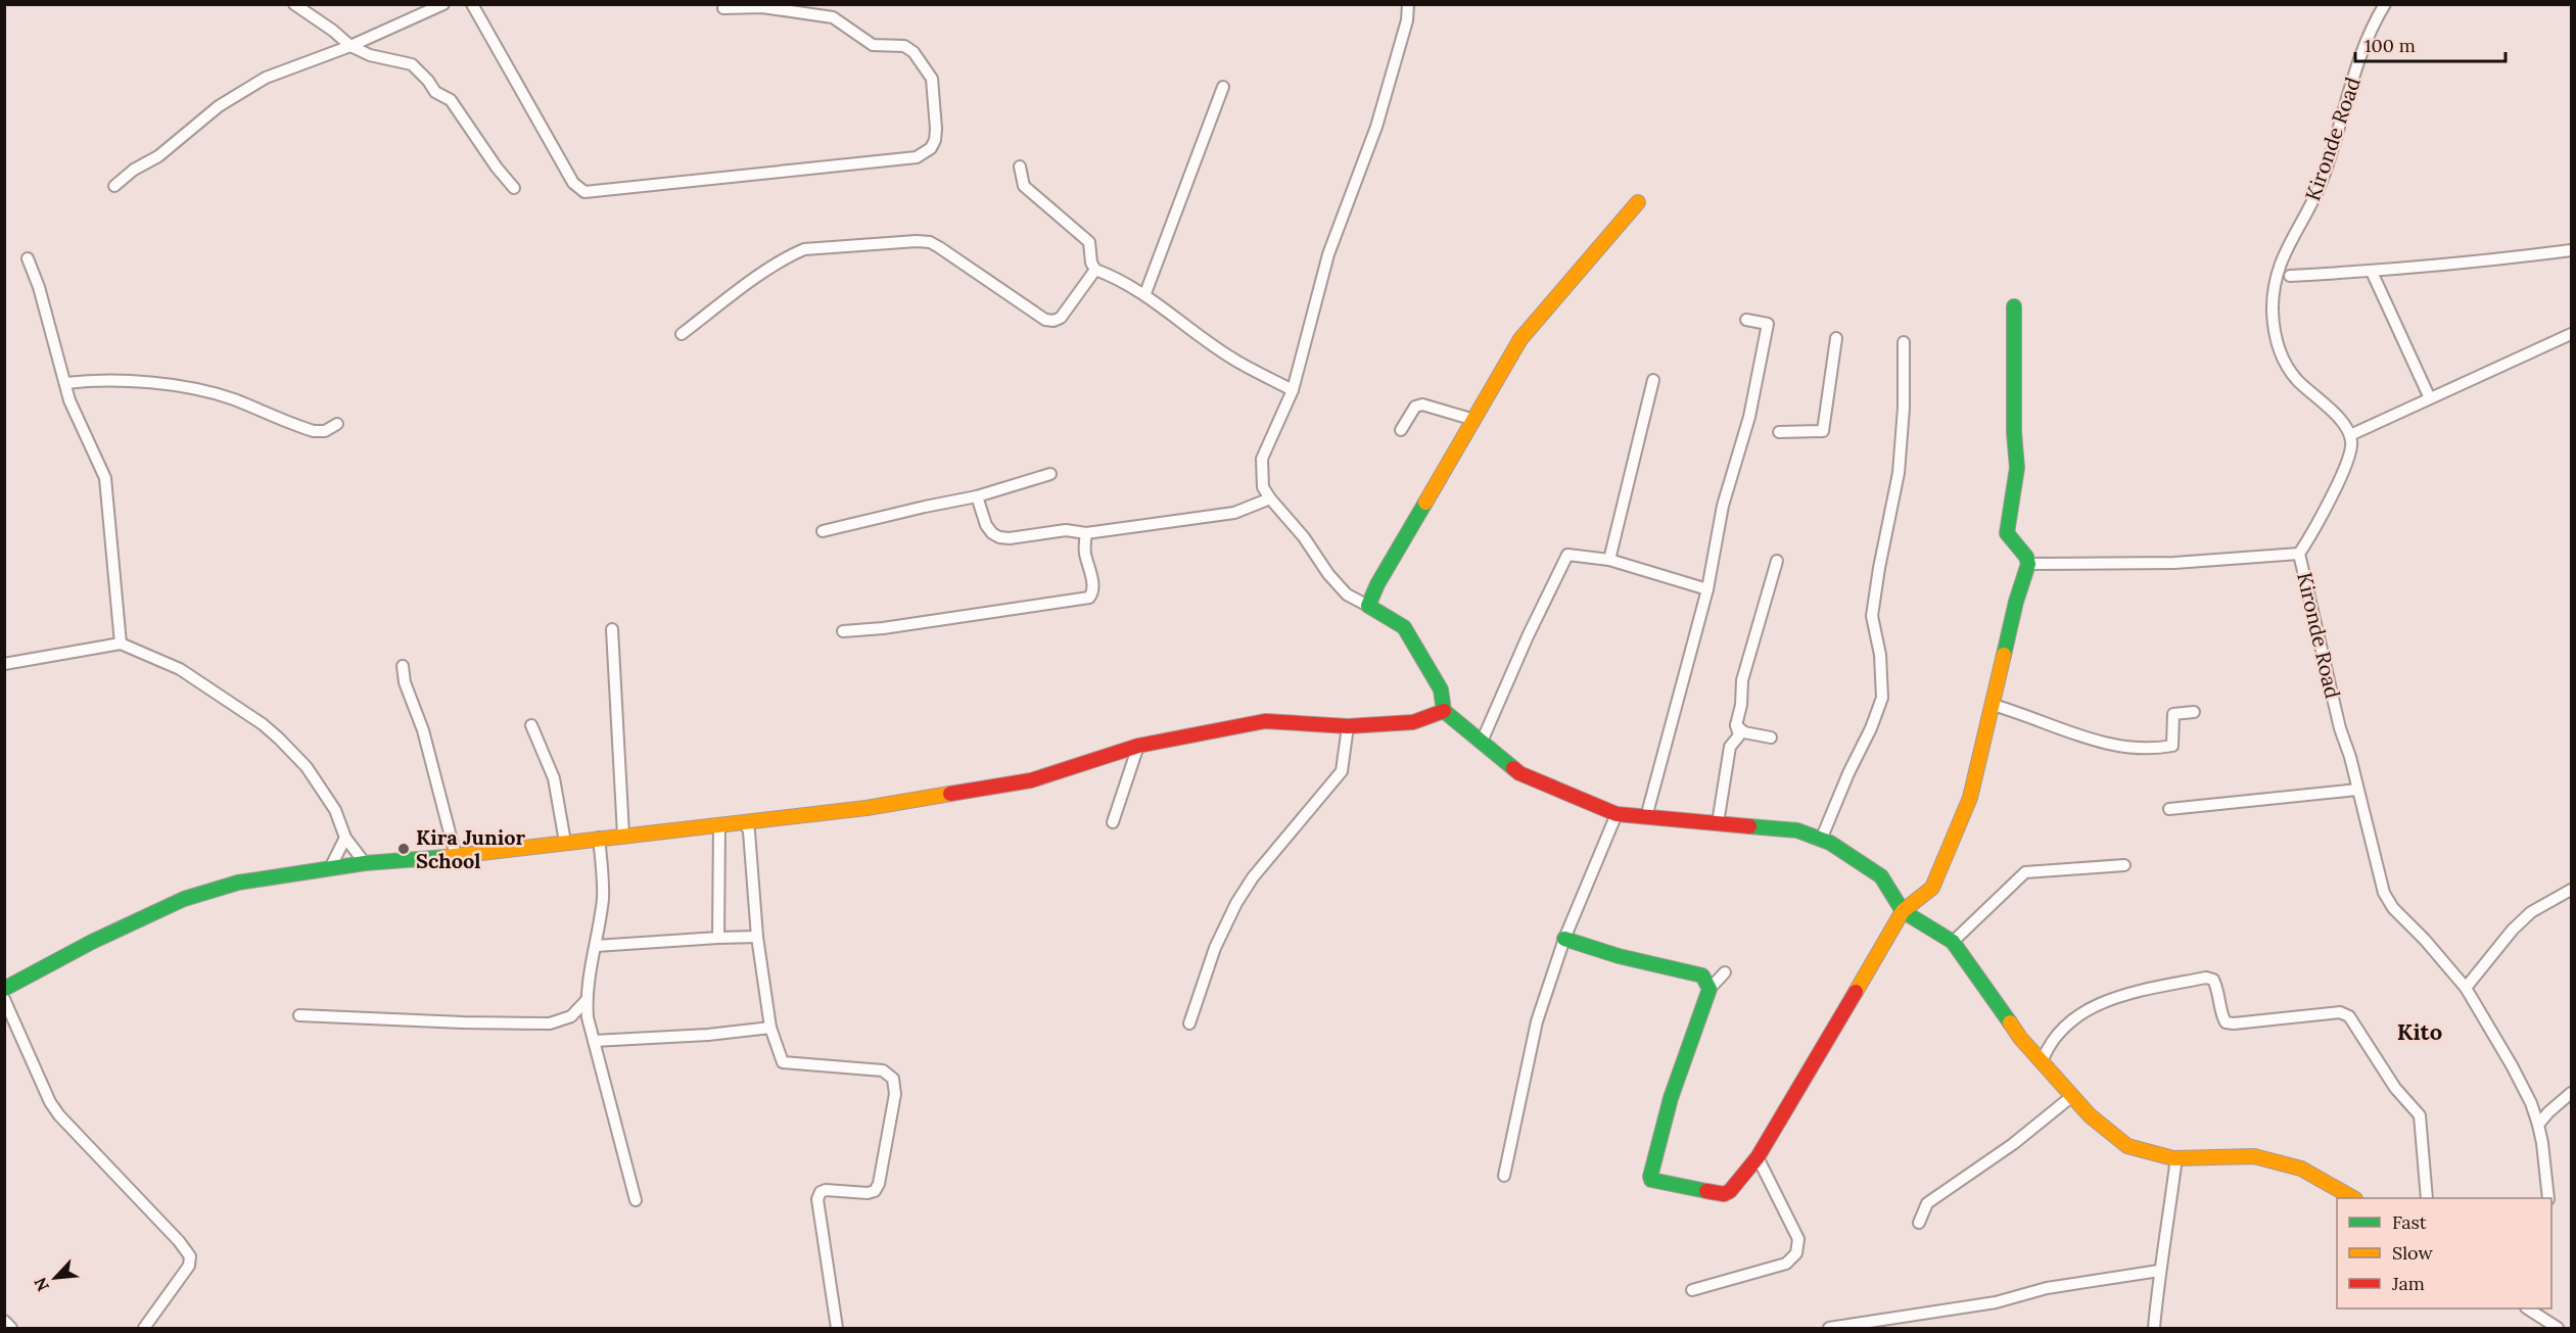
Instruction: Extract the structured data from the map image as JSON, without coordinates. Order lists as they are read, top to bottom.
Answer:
{
  "streets": {
    "street": ["Kironde Road"]
  },
  "districts": ["Kito"],
  "places": ["Kira Junior School"],
  "legend": ["Fast", "Slow", "Jam"],
  "scale_bar": "100 m",
  "north": "bottom left"
}
